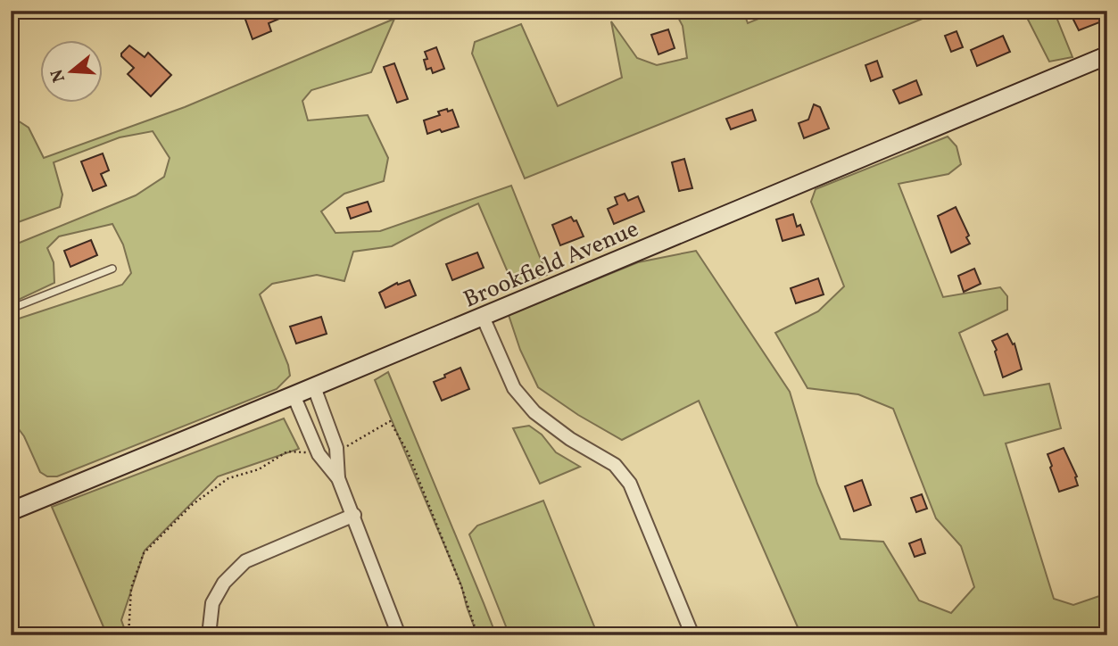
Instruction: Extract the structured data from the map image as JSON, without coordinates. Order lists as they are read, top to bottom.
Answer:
{
  "streets": {
    "main road": ["Brookfield Avenue"]
  },
  "north": "left"
}
